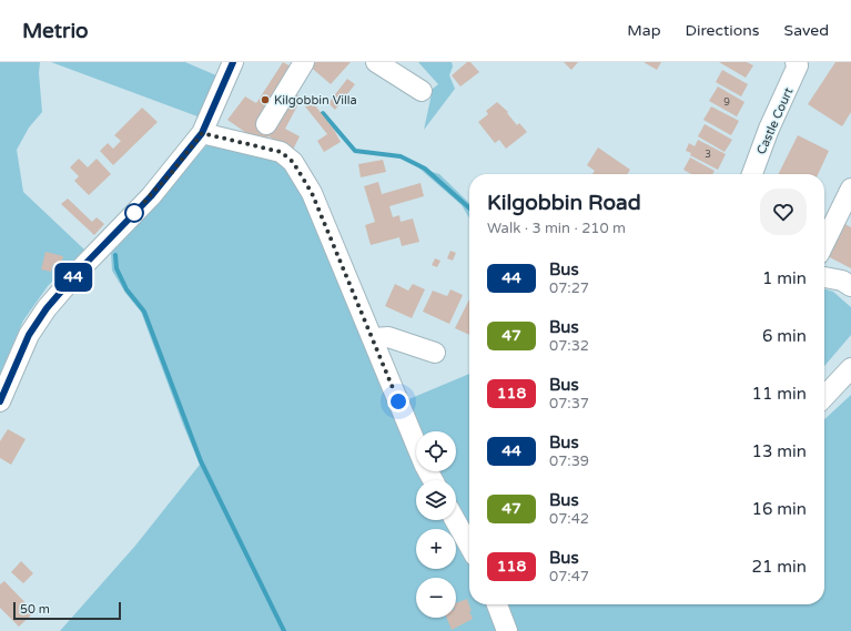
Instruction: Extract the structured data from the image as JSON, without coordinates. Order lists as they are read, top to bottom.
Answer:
{
  "streets": {
    "street": ["Castle Court"]
  },
  "places": ["Kilgobbin Villa"],
  "lines": ["bus line 44"],
  "house_numbers": ["9", "3"],
  "scale_bar": "50 m",
  "page": {
    "header": "Metrio",
    "nav": ["Map", "Directions", "Saved"],
    "on_map": "44",
    "heading": ["Kilgobbin Road", "Walk · 3 min · 210 m"],
    "list": [
      {
        "mark": "44",
        "name": "Bus",
        "note": "07:27",
        "value": "1 min"
      },
      {
        "mark": "47",
        "name": "Bus",
        "note": "07:32",
        "value": "6 min"
      },
      {
        "mark": "118",
        "name": "Bus",
        "note": "07:37",
        "value": "11 min"
      },
      {
        "mark": "44",
        "name": "Bus",
        "note": "07:39",
        "value": "13 min"
      },
      {
        "mark": "47",
        "name": "Bus",
        "note": "07:42",
        "value": "16 min"
      },
      {
        "mark": "118",
        "name": "Bus",
        "note": "07:47",
        "value": "21 min"
      }
    ],
    "map_buttons": ["+", "−"],
    "scale": "50 m"
  }
}
